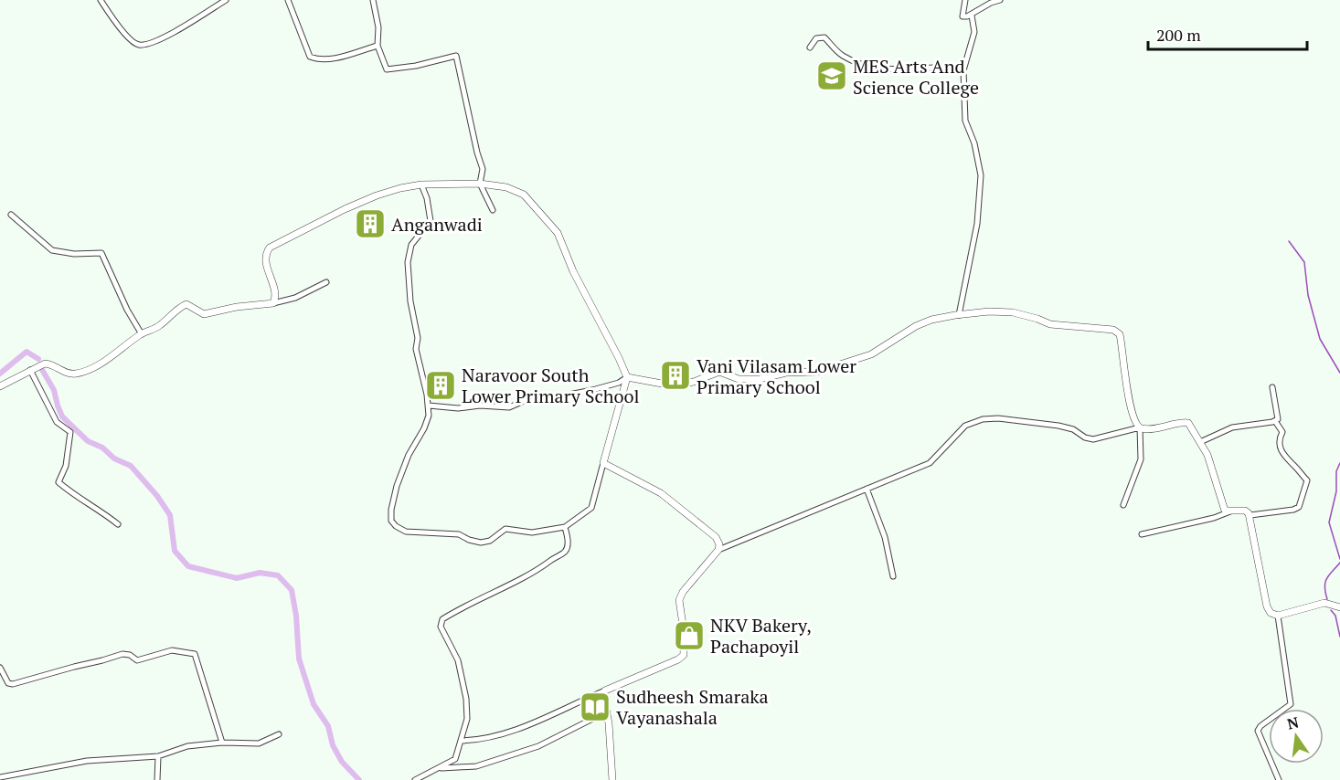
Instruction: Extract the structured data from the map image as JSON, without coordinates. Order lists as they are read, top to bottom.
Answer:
{
  "places": {
    "school or university": ["MES Arts And Science College"],
    "building": ["Anganwadi", "Vani Vilasam Lower Primary School", "Naravoor South Lower Primary School"],
    "shop": ["NKV Bakery, Pachapoyil"],
    "library": ["Sudheesh Smaraka Vayanashala"]
  },
  "scale_bar": "200 m",
  "north": "top"
}
